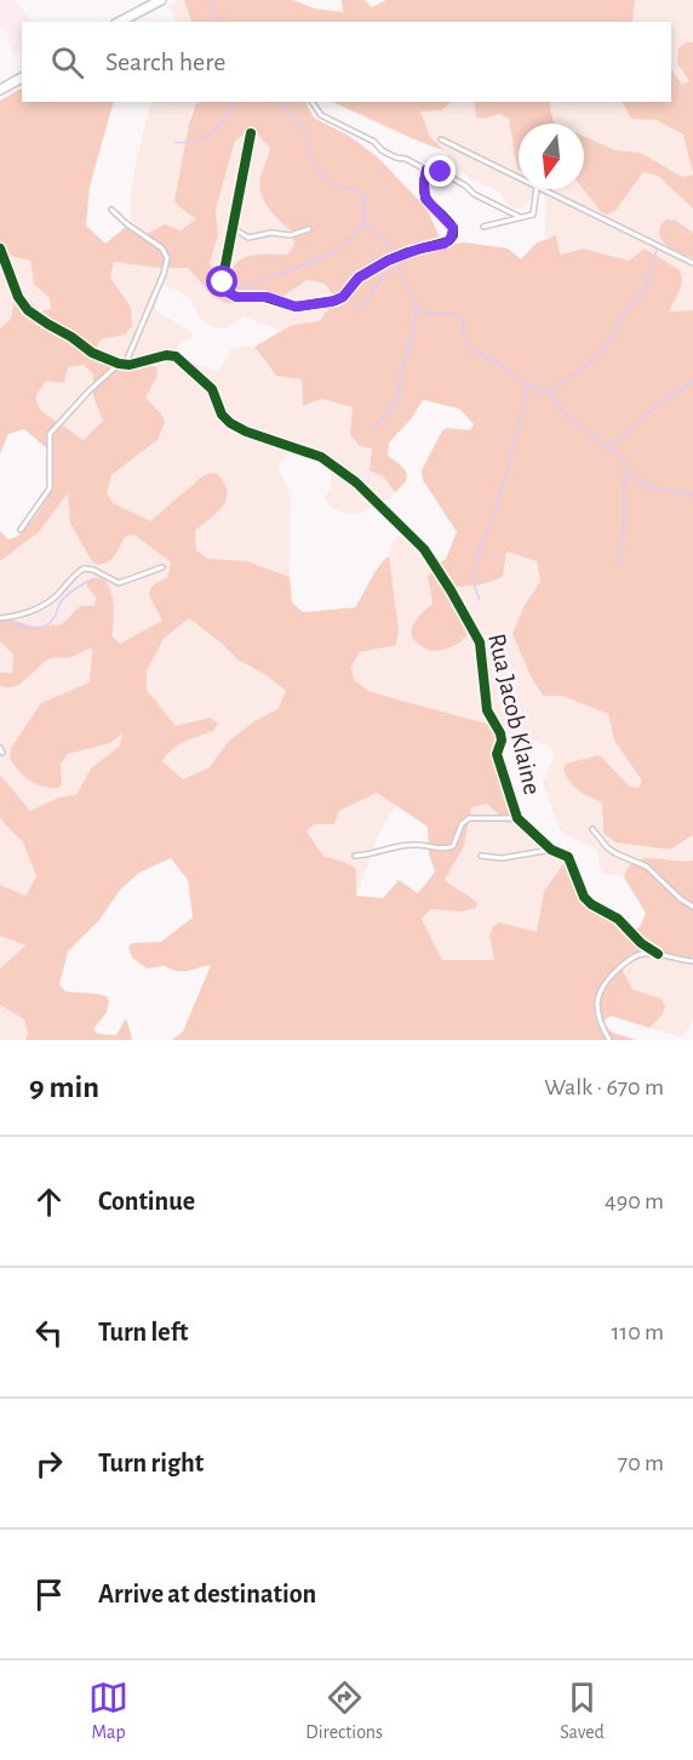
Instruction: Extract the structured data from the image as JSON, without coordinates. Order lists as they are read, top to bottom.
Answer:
{
  "streets": {
    "street": ["Rua Jacob Klaine"]
  },
  "north": "bottom",
  "page": {
    "search": "Search here",
    "heading": ["9 min", "Walk · 670 m"],
    "list": [
      ["Continue", "490 m"],
      ["Turn left", "110 m"],
      ["Turn right", "70 m"],
      "Arrive at destination"
    ],
    "nav": ["Map", "Directions", "Saved"]
  }
}
